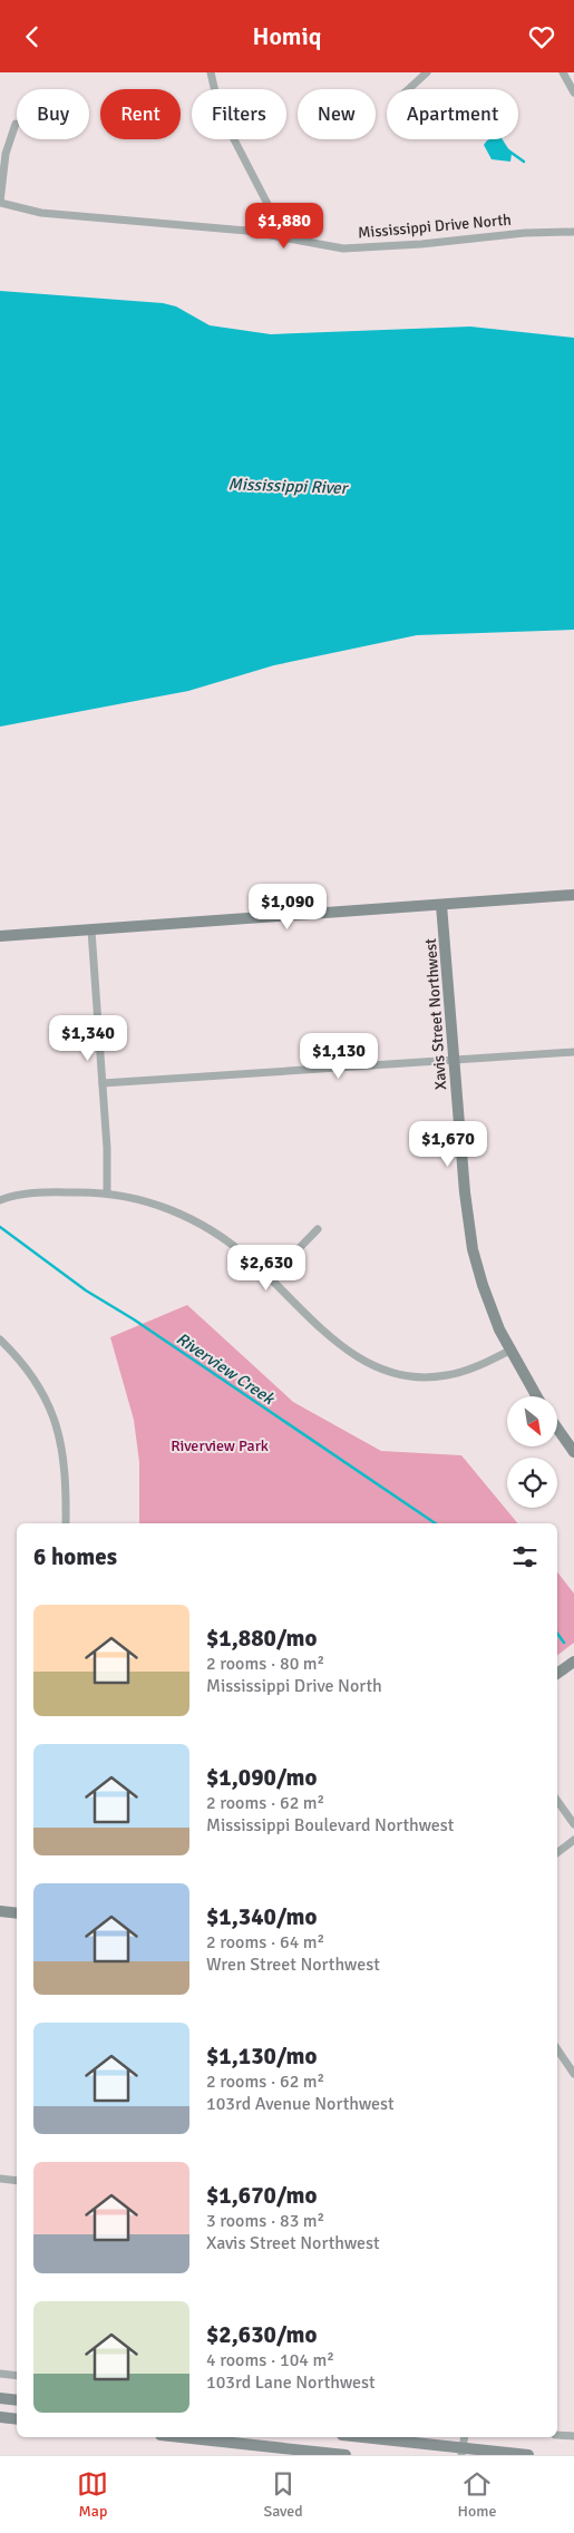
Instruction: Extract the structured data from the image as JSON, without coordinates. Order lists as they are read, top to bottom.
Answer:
{
  "streets": {
    "street": ["Mississippi Drive North", "Xavis Street Northwest"]
  },
  "water": ["Mississippi River", "Riverview Creek"],
  "parks": ["Riverview Park"],
  "north": "bottom right",
  "page": {
    "header": "Homiq",
    "chip": [
      "Buy",
      "Rent",
      "Filters",
      "New",
      "Apartment"
    ],
    "price": [
      "$1,880",
      "$1,090",
      "$1,340",
      "$1,130",
      "$1,670",
      "$2,630"
    ],
    "heading": "6 homes",
    "list": [
      {
        "name": "$1,880/mo",
        "note": "2 rooms · 80 m² · Mississippi Drive North"
      },
      {
        "name": "$1,090/mo",
        "note": "2 rooms · 62 m² · Mississippi Boulevard Northwest"
      },
      {
        "name": "$1,340/mo",
        "note": "2 rooms · 64 m² · Wren Street Northwest"
      },
      {
        "name": "$1,130/mo",
        "note": "2 rooms · 62 m² · 103rd Avenue Northwest"
      },
      {
        "name": "$1,670/mo",
        "note": "3 rooms · 83 m² · Xavis Street Northwest"
      },
      {
        "name": "$2,630/mo",
        "note": "4 rooms · 104 m² · 103rd Lane Northwest"
      }
    ],
    "tabs": ["Map", "Saved", "Home"]
  }
}
